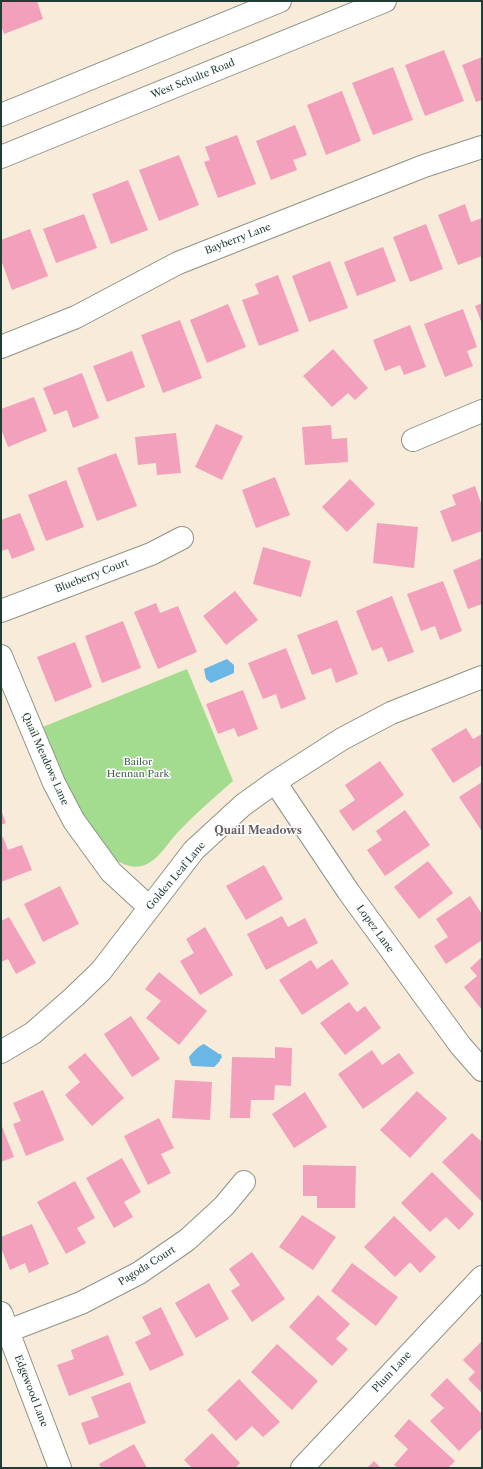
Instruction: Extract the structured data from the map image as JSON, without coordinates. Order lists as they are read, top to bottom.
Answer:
{
  "streets": {
    "street": [
      "West Schulte Road",
      "Bayberry Lane",
      "Blueberry Court",
      "Quail Meadows Lane",
      "Golden Leaf Lane",
      "Lopez Lane",
      "Pagoda Court",
      "Plum Lane",
      "Edgewood Lane"
    ]
  },
  "crossings": [
    ["Quail Meadows Lane", "Golden Leaf Lane"],
    ["Golden Leaf Lane", "Lopez Lane"],
    ["Pagoda Court", "Edgewood Lane"]
  ],
  "districts": ["Quail Meadows"],
  "parks": ["Bailor Hennan Park"]
}
